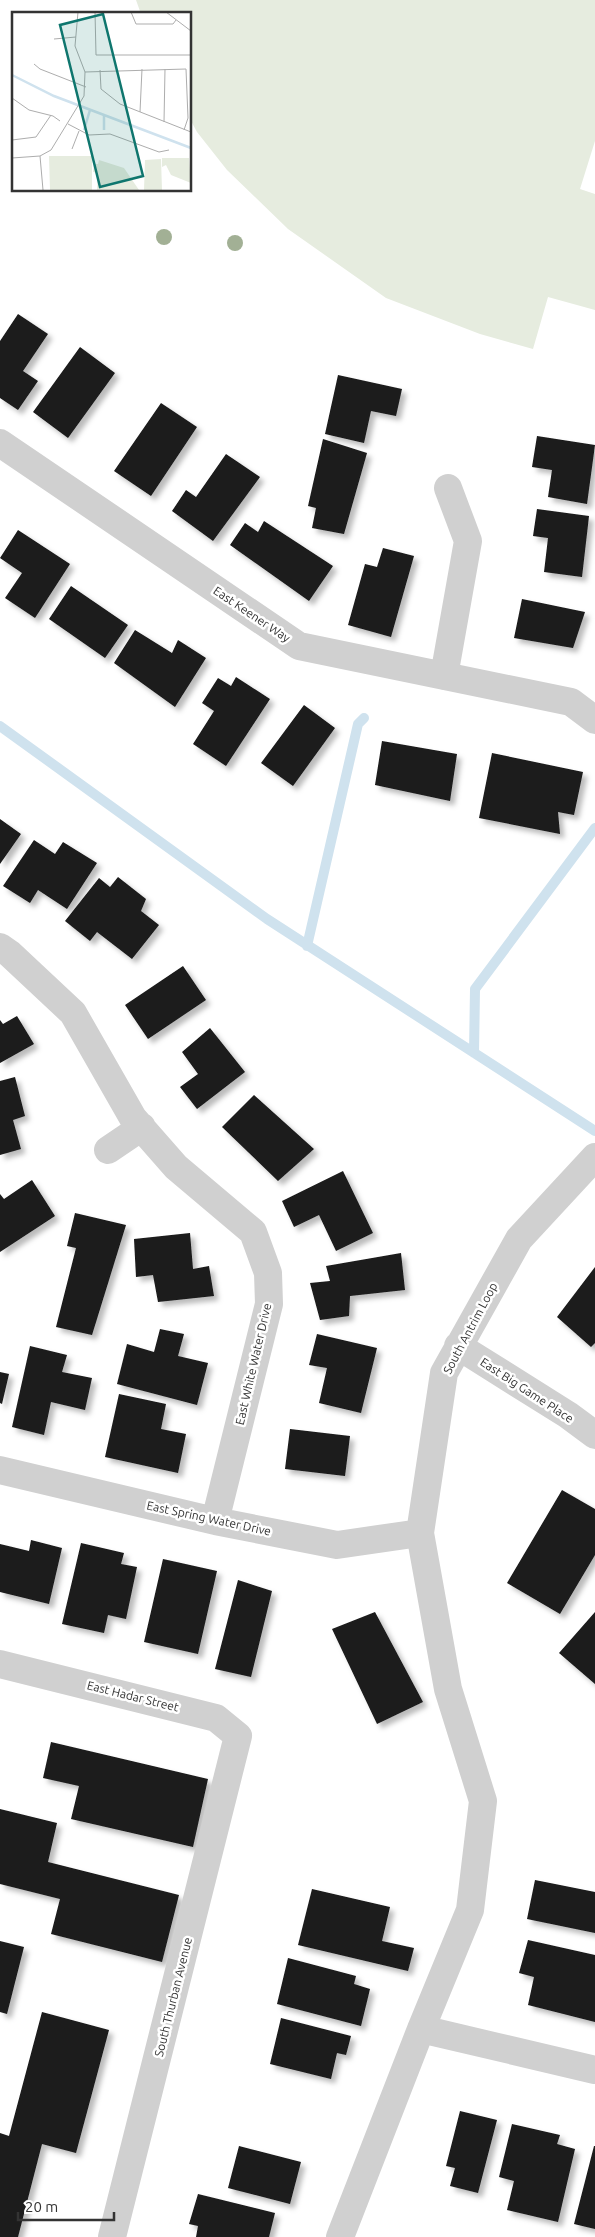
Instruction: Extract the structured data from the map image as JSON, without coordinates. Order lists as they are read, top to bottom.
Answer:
{
  "streets": {
    "street": [
      "East Keener Way",
      "South Antrim Loop",
      "East White Water Drive",
      "East Big Game Place",
      "East Spring Water Drive",
      "East Hadar Street",
      "South Thurban Avenue"
    ]
  },
  "crossings": [
    ["South Antrim Loop", "East Big Game Place"],
    ["South Antrim Loop", "East Spring Water Drive"],
    ["East White Water Drive", "East Spring Water Drive"],
    ["East Hadar Street", "South Thurban Avenue"]
  ],
  "scale_bar": "20 m"
}
